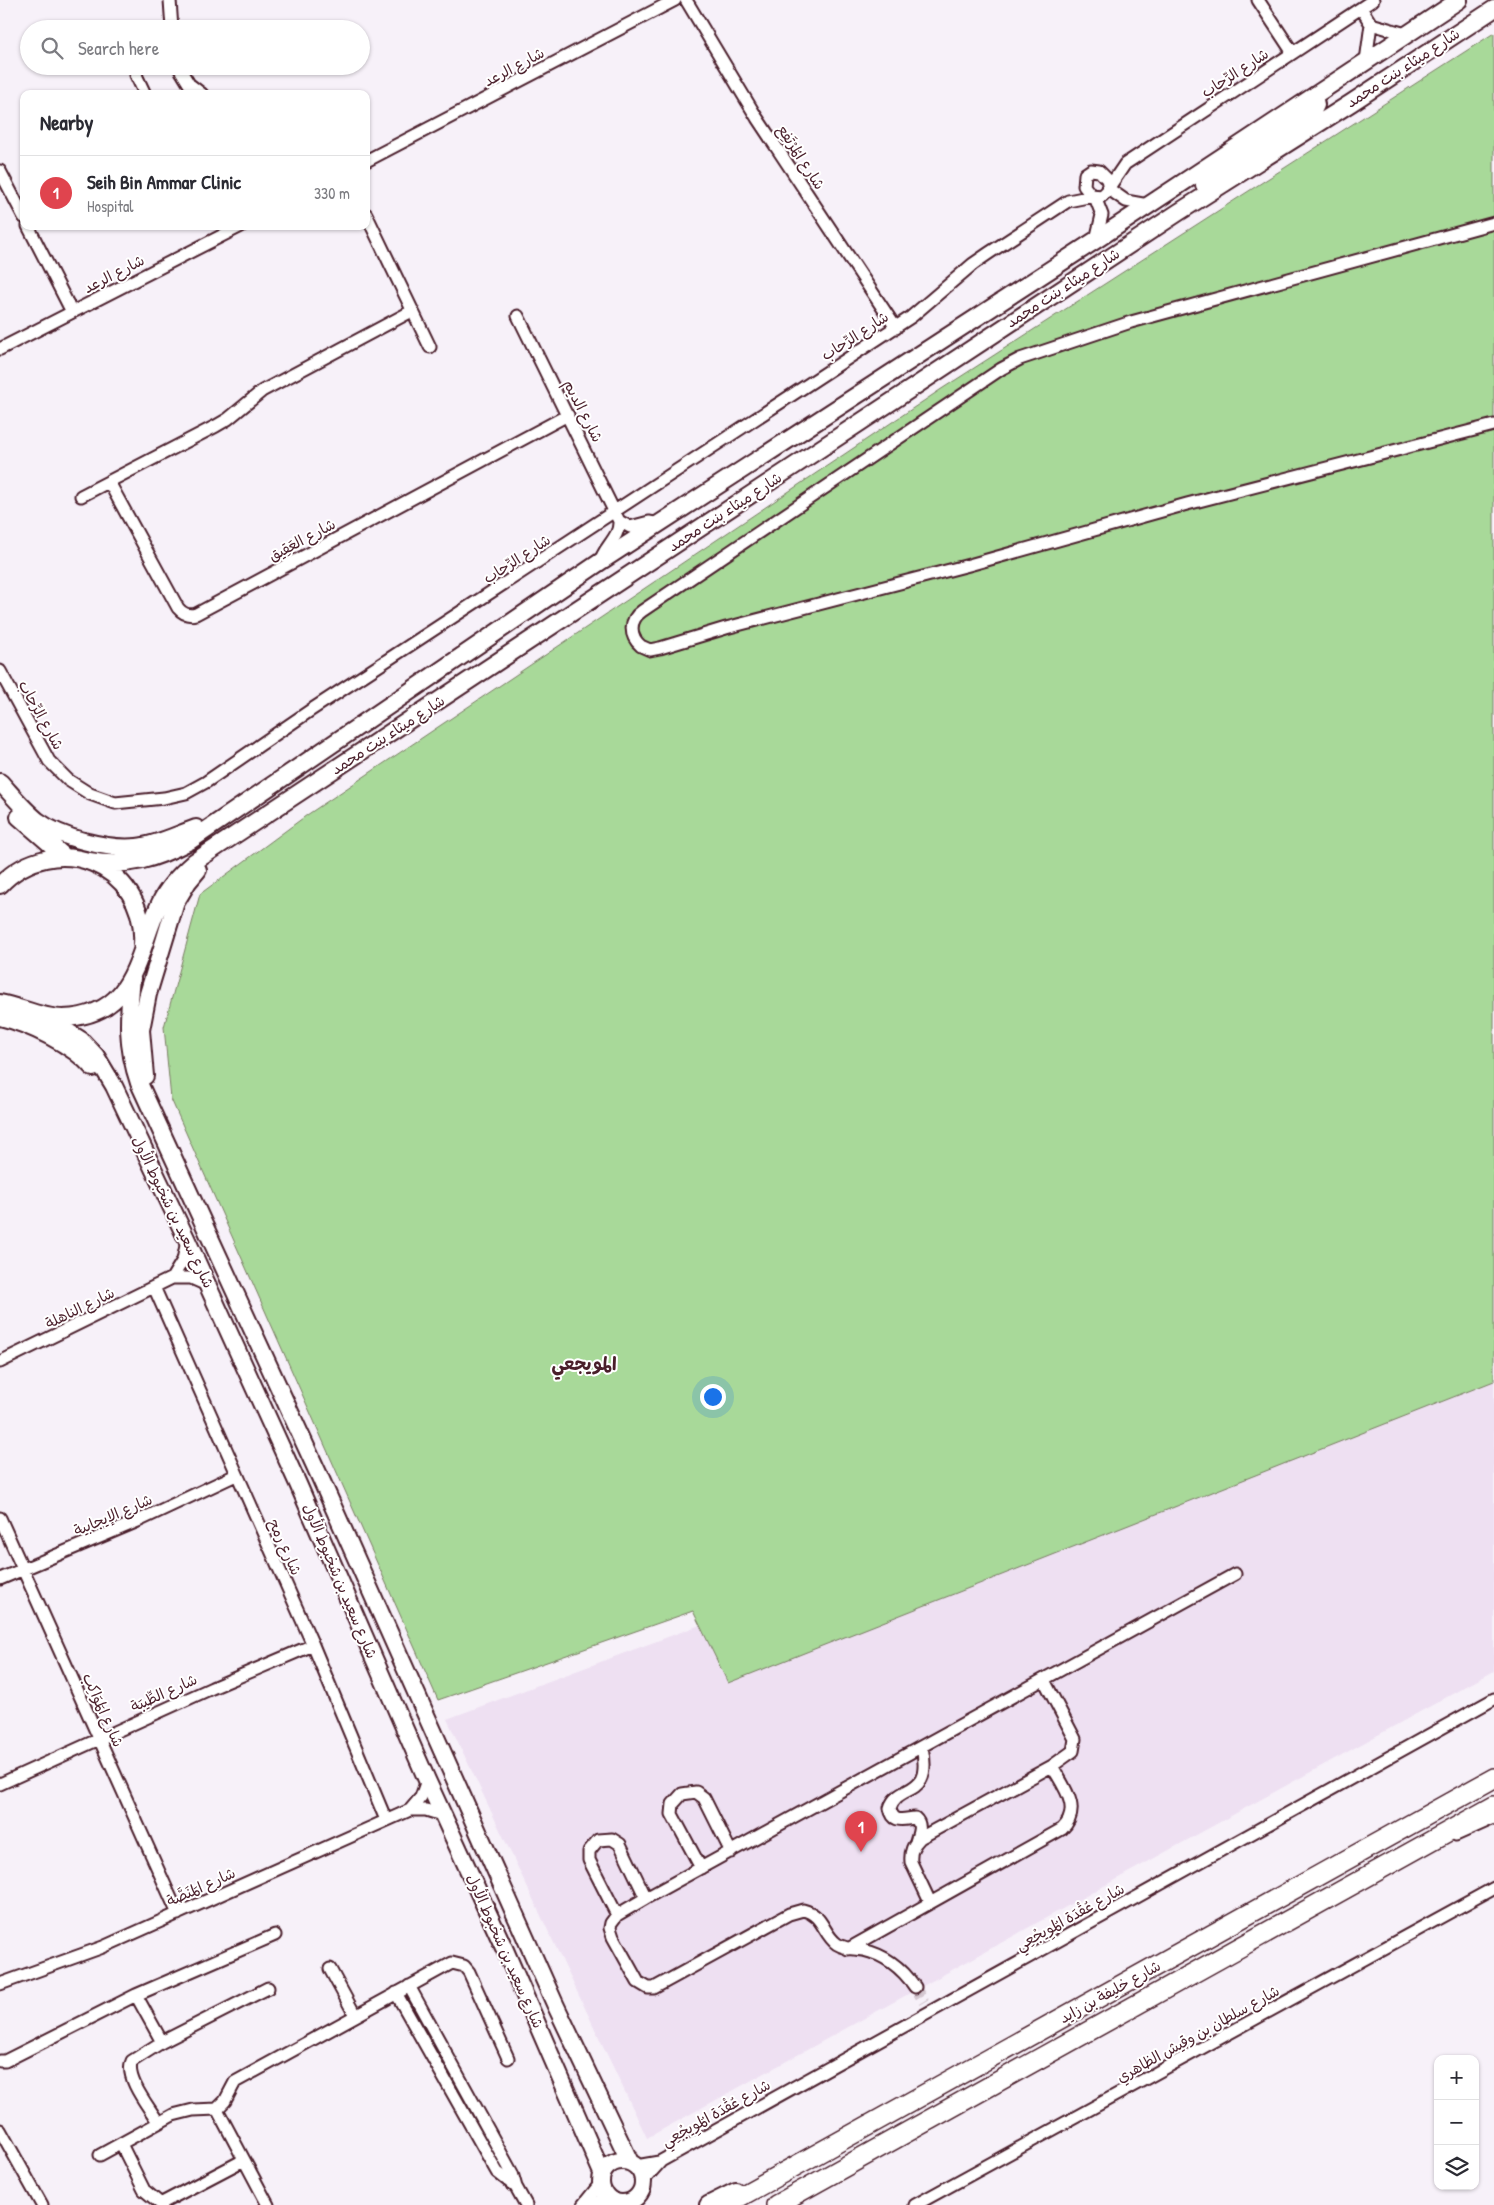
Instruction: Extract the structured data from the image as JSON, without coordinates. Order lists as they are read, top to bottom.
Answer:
{
  "streets": {
    "highway": ["شارع خليفة بن زايد"],
    "main road": ["شارع ميثاء بنت محمد", "شارع سعيد بن شخبوط الأول"],
    "street": [
      "شارع الرعد",
      "شارع الرِّحاب",
      "شارع المُرْتَفِع",
      "شارع الديم",
      "شارع العَقِيق",
      "شارع الناهلة",
      "شارع الإيجابية",
      "شارع رمح",
      "شارع الطِّيبَة",
      "شارع المَوَاكِب",
      "شارع المَنَصَّة",
      "شارع عُقْدَة المُوِيجْعِي",
      "شارع سلطان بن وقيش الظاهري"
    ]
  },
  "crossings": [
    ["شارع ميثاء بنت محمد", "شارع سعيد بن شخبوط الأول"],
    ["شارع الرِّحاب", "شارع المُرْتَفِع"],
    ["شارع الرِّحاب", "شارع الديم"],
    ["شارع الديم", "شارع العَقِيق"],
    ["شارع سعيد بن شخبوط الأول", "شارع المَنَصَّة"],
    ["شارع سعيد بن شخبوط الأول", "شارع عُقْدَة المُوِيجْعِي"],
    ["شارع الناهلة", "شارع رمح"],
    ["شارع الإيجابية", "شارع رمح"],
    ["شارع الإيجابية", "شارع المَوَاكِب"],
    ["شارع رمح", "شارع الطِّيبَة"],
    ["شارع رمح", "شارع المَنَصَّة"],
    ["شارع الطِّيبَة", "شارع المَوَاكِب"],
    ["شارع المَوَاكِب", "شارع المَنَصَّة"]
  ],
  "districts": ["المويجعي"],
  "page": {
    "search": "Search here",
    "heading": "Nearby",
    "list": [
      {
        "mark": "1",
        "name": "Seih Bin Ammar Clinic",
        "note": "Hospital",
        "value": "330 m"
      }
    ],
    "pins": "1",
    "map_buttons": ["+", "−"]
  }
}
